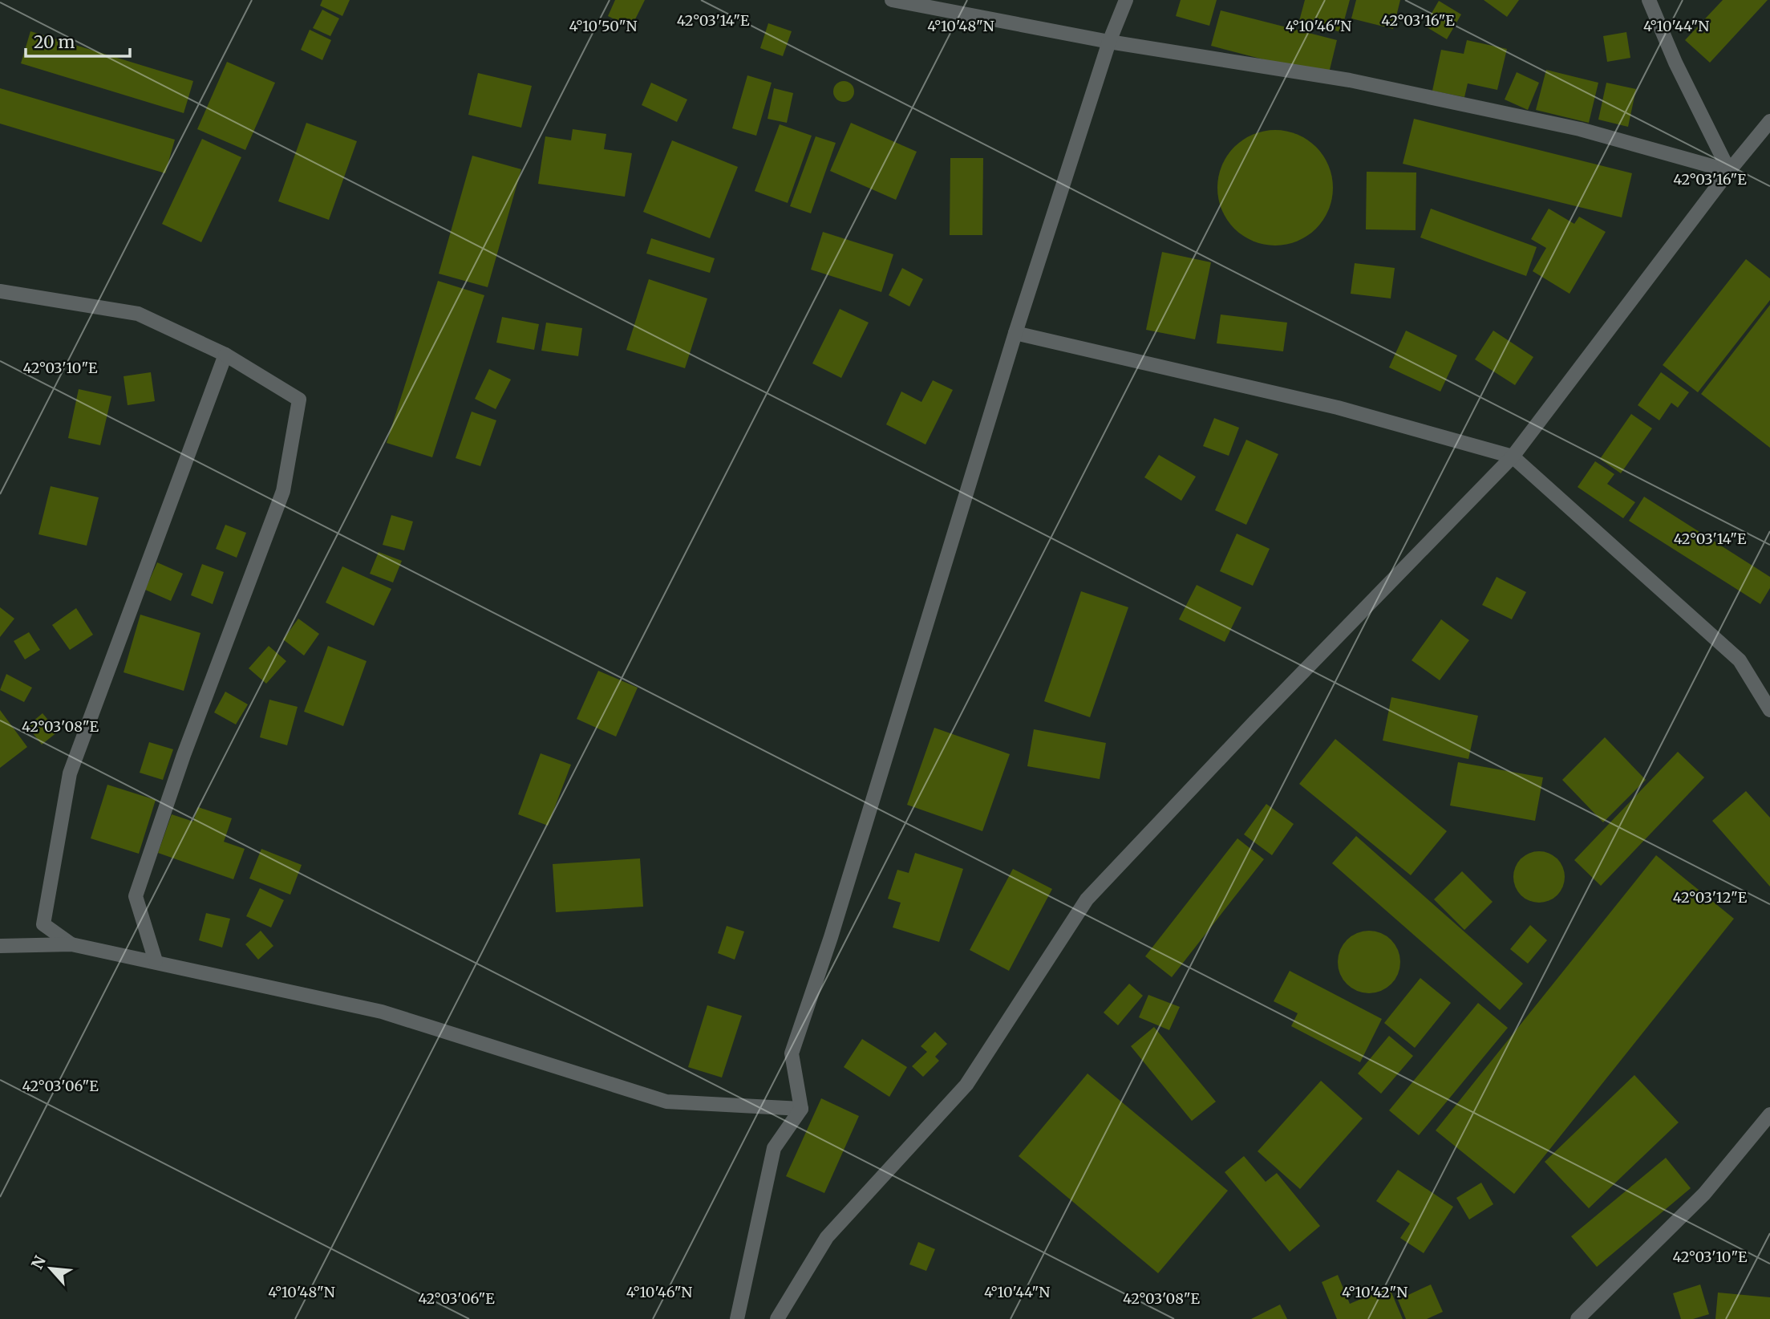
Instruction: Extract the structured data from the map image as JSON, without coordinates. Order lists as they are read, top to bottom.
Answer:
{
  "scale_bar": "20 m",
  "north": "top left",
  "coordinates": [
    "42°03'14\"E",
    "42°03'16\"E",
    "4°10'50\"N",
    "4°10'48\"N",
    "4°10'46\"N",
    "4°10'44\"N",
    "42°03'10\"E",
    "42°03'08\"E",
    "42°03'12\"E",
    "42°03'06\"E",
    "4°10'42\"N"
  ]
}
